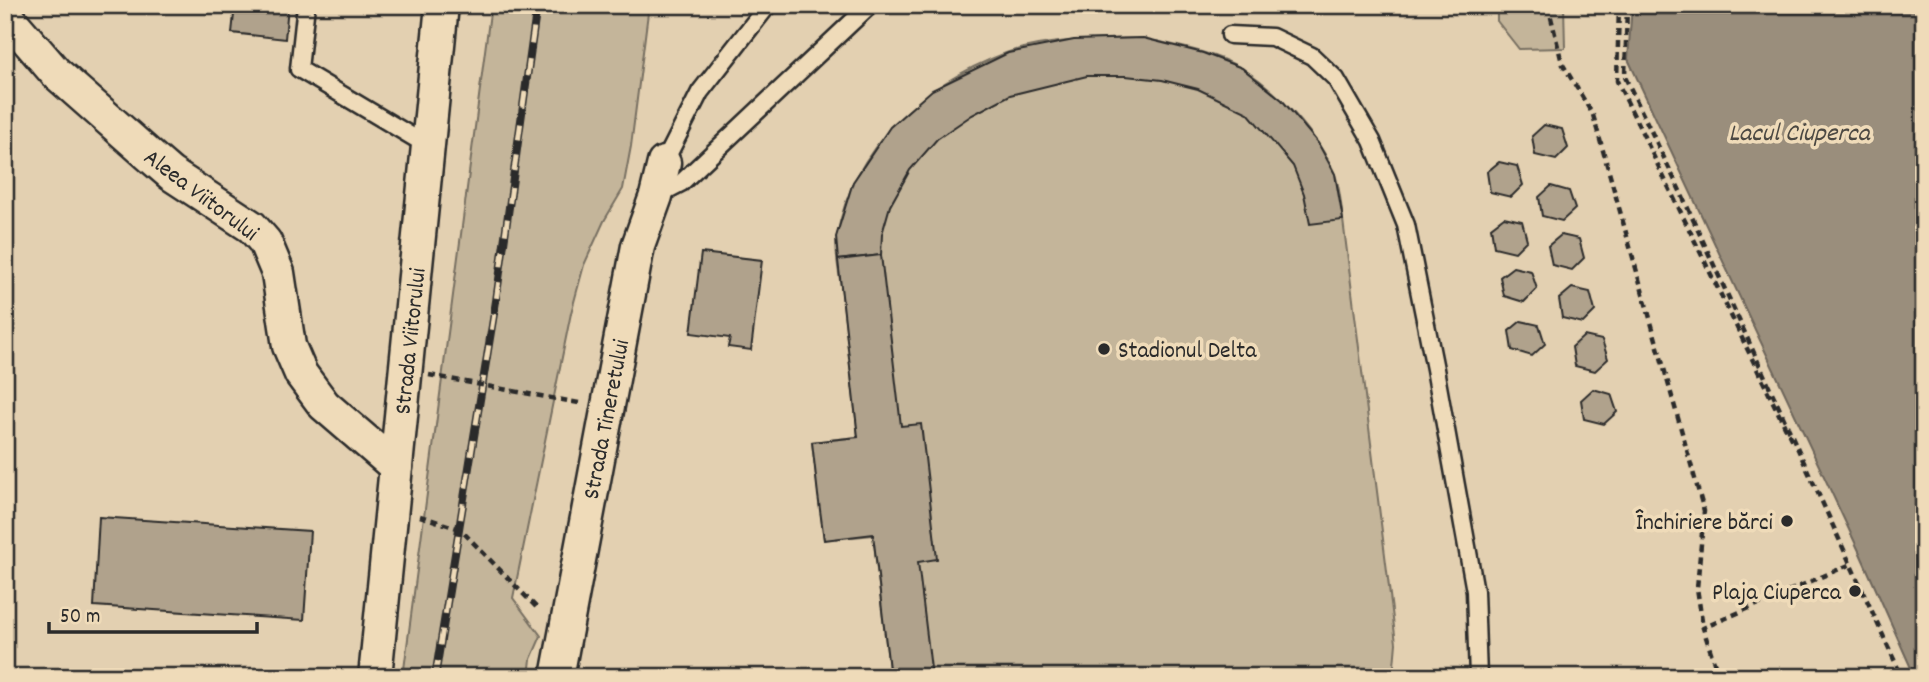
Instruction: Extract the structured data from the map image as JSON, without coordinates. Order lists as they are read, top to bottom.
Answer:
{
  "streets": {
    "street": ["Aleea Viitorului", "Strada Viitorului", "Strada Tineretului"]
  },
  "crossings": [
    ["Aleea Viitorului", "Strada Viitorului"]
  ],
  "water": ["Lacul Ciuperca"],
  "places": ["Stadionul Delta", "Închiriere bărci", "Plaja Ciuperca"],
  "scale_bar": "50 m"
}
